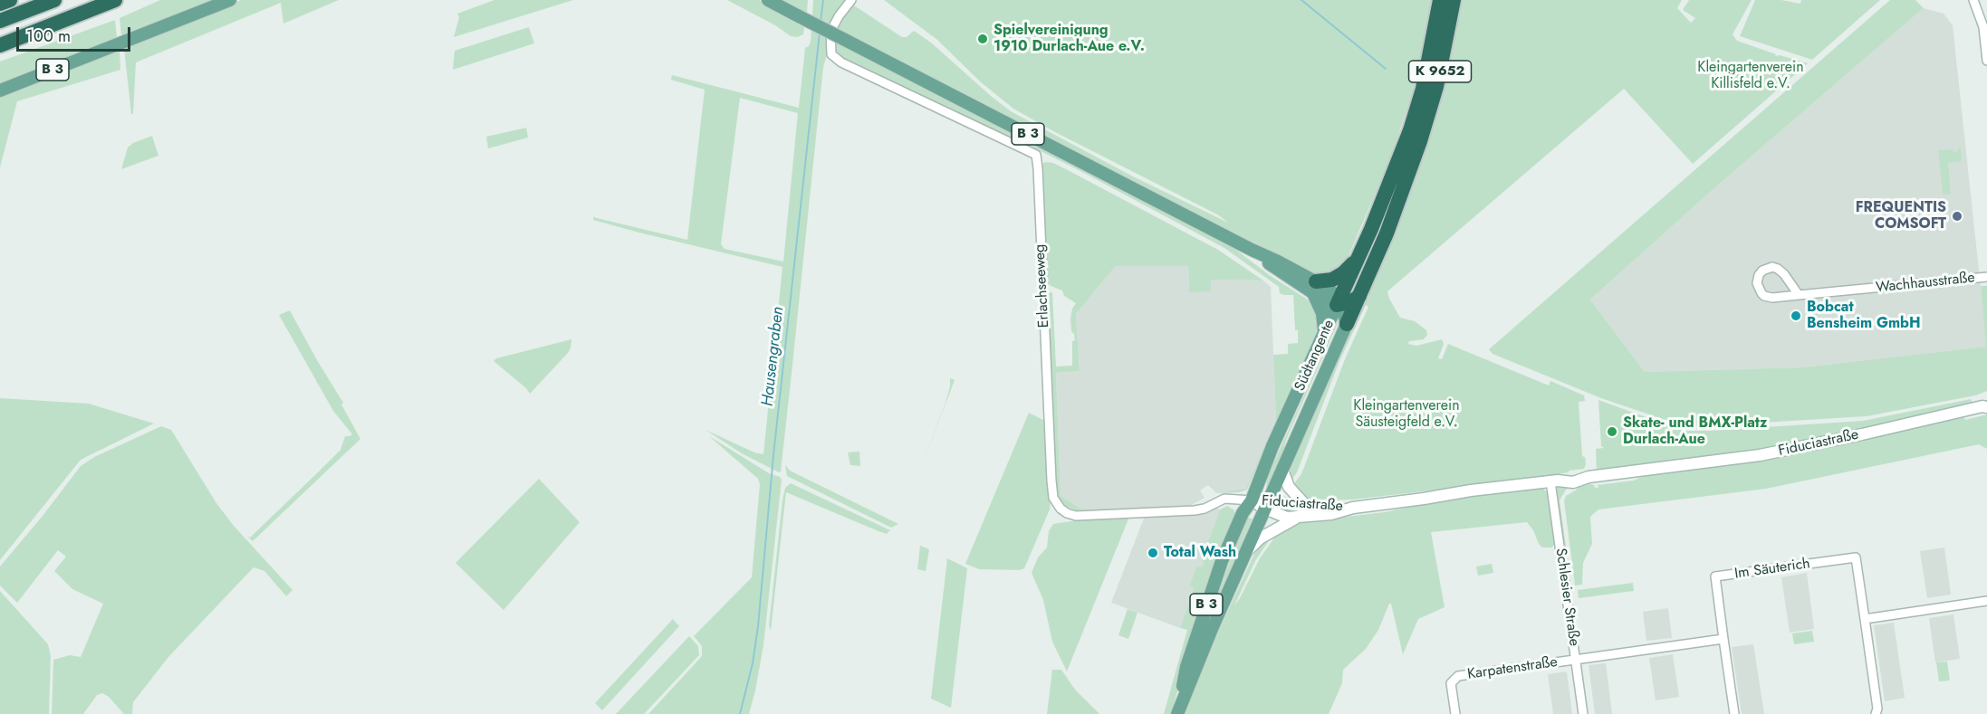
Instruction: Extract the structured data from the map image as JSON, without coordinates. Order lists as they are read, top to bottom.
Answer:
{
  "streets": {
    "highway": ["B 3", "K 9652", "Südtangente"],
    "main road": ["Fiduciastraße"],
    "street": [
      "Wachhausstraße",
      "Erlachseeweg",
      "Im Säuterich",
      "Schlesier Straße",
      "Karpatenstraße"
    ]
  },
  "crossings": [
    ["B 3", "Südtangente"],
    ["Erlachseeweg", "Südtangente"],
    ["Erlachseeweg", "Fiduciastraße"],
    ["Südtangente", "Fiduciastraße"],
    ["Fiduciastraße", "Schlesier Straße"],
    ["Schlesier Straße", "Karpatenstraße"]
  ],
  "water": ["Hausengraben"],
  "parks": ["Kleingartenverein Killisfeld e.V.", "Kleingartenverein Säusteigfeld e.V."],
  "places": [
    "Spielvereinigung 1910 Durlach-Aue e.V.",
    "FREQUENTIS COMSOFT",
    "Bobcat Bensheim GmbH",
    "Skate- und BMX-Platz Durlach-Aue",
    "Total Wash"
  ],
  "scale_bar": "100 m"
}
